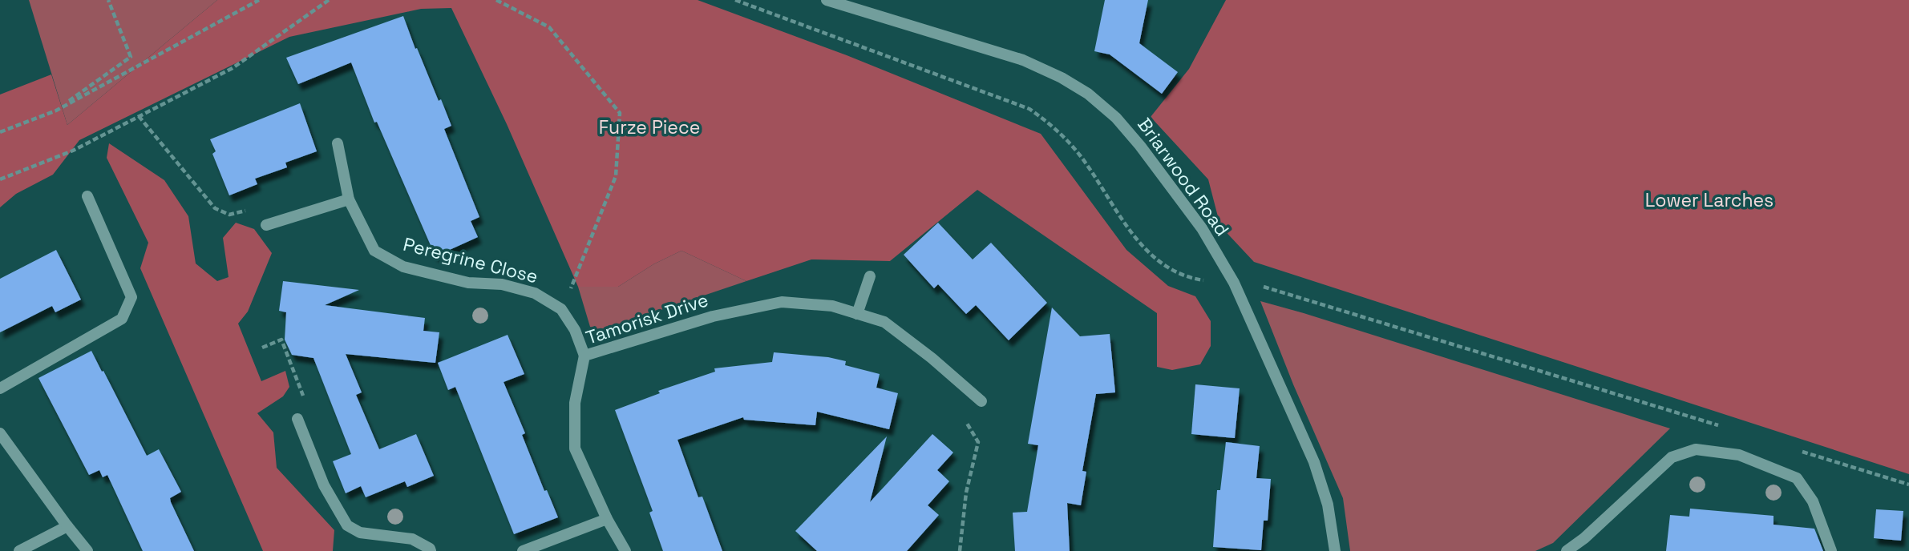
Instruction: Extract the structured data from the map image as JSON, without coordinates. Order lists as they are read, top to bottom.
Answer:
{
  "streets": {
    "street": ["Briarwood Road", "Peregrine Close", "Tamorisk Drive"]
  },
  "crossings": [
    ["Peregrine Close", "Tamorisk Drive"]
  ],
  "parks": ["Furze Piece", "Lower Larches"]
}
